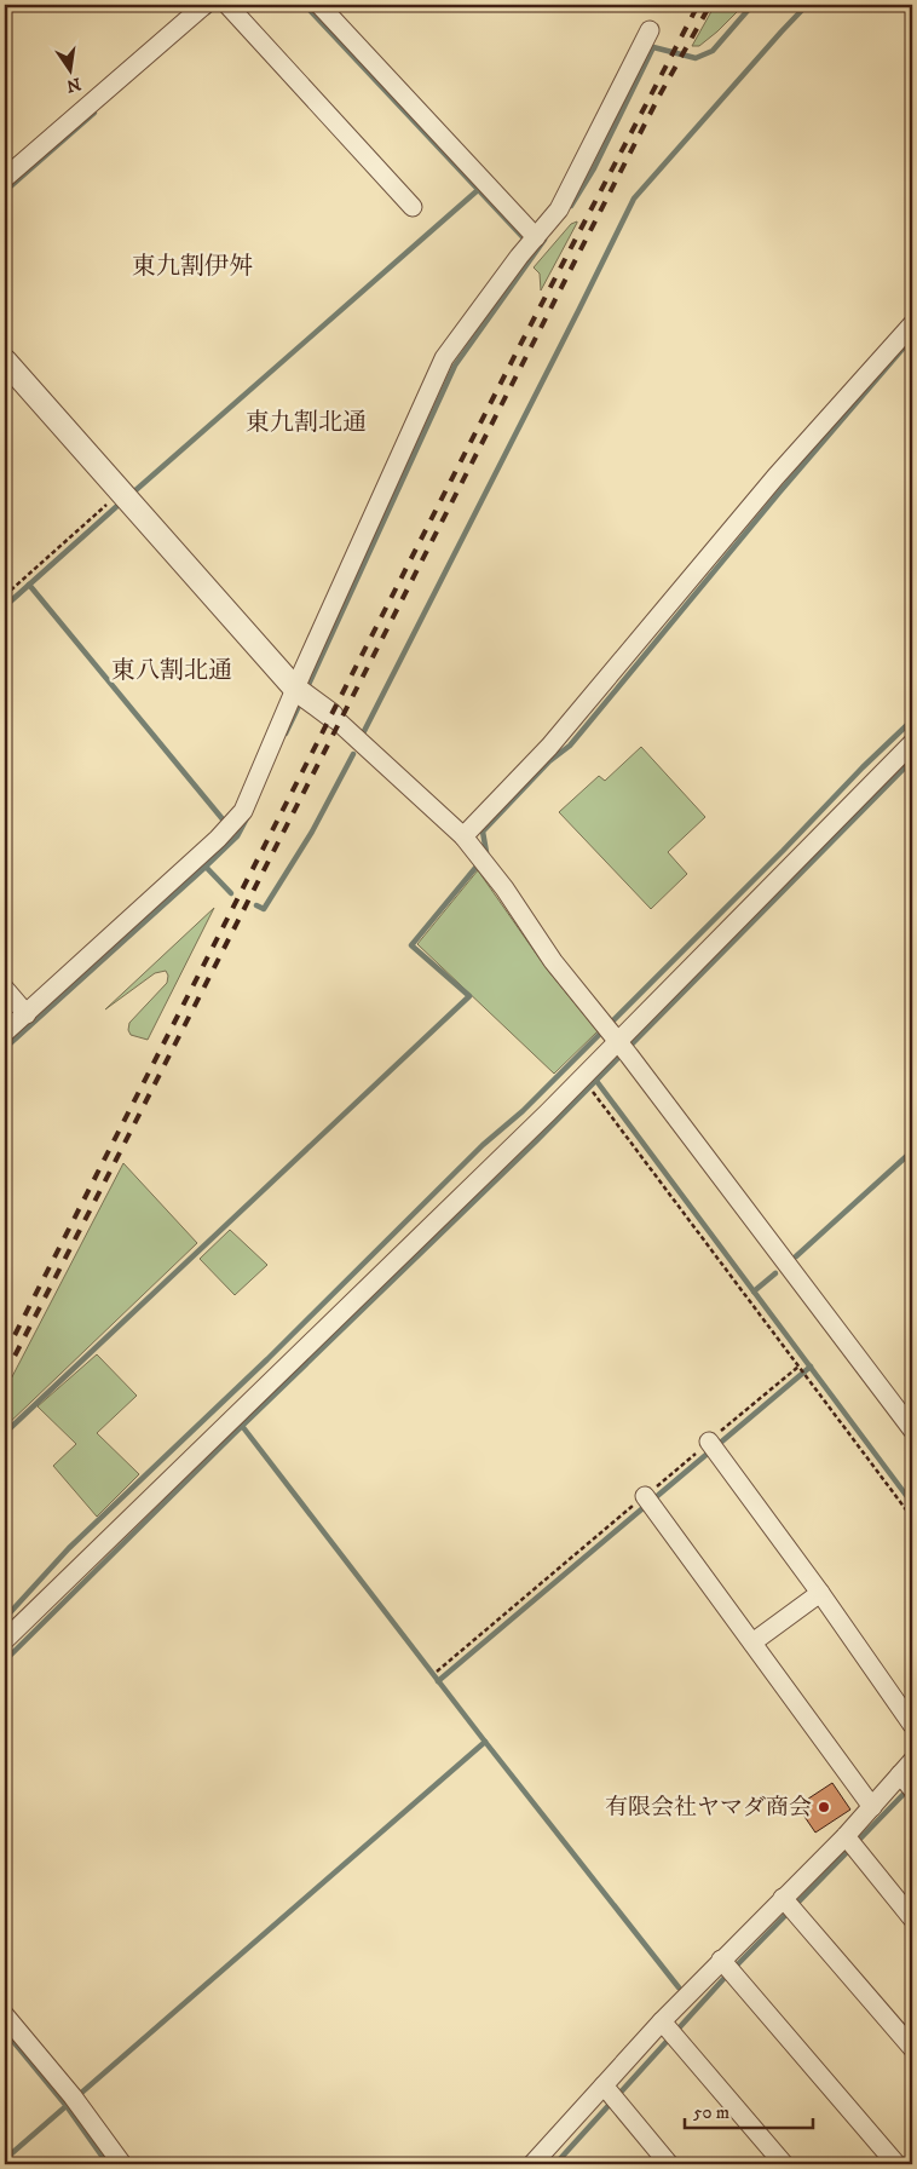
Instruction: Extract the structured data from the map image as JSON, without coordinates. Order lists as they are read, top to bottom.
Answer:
{
  "districts": ["東九割伊舛", "東九割北通", "東八割北通"],
  "places": ["有限会社ヤマダ商会"],
  "scale_bar": "50 m",
  "north": "bottom"
}
